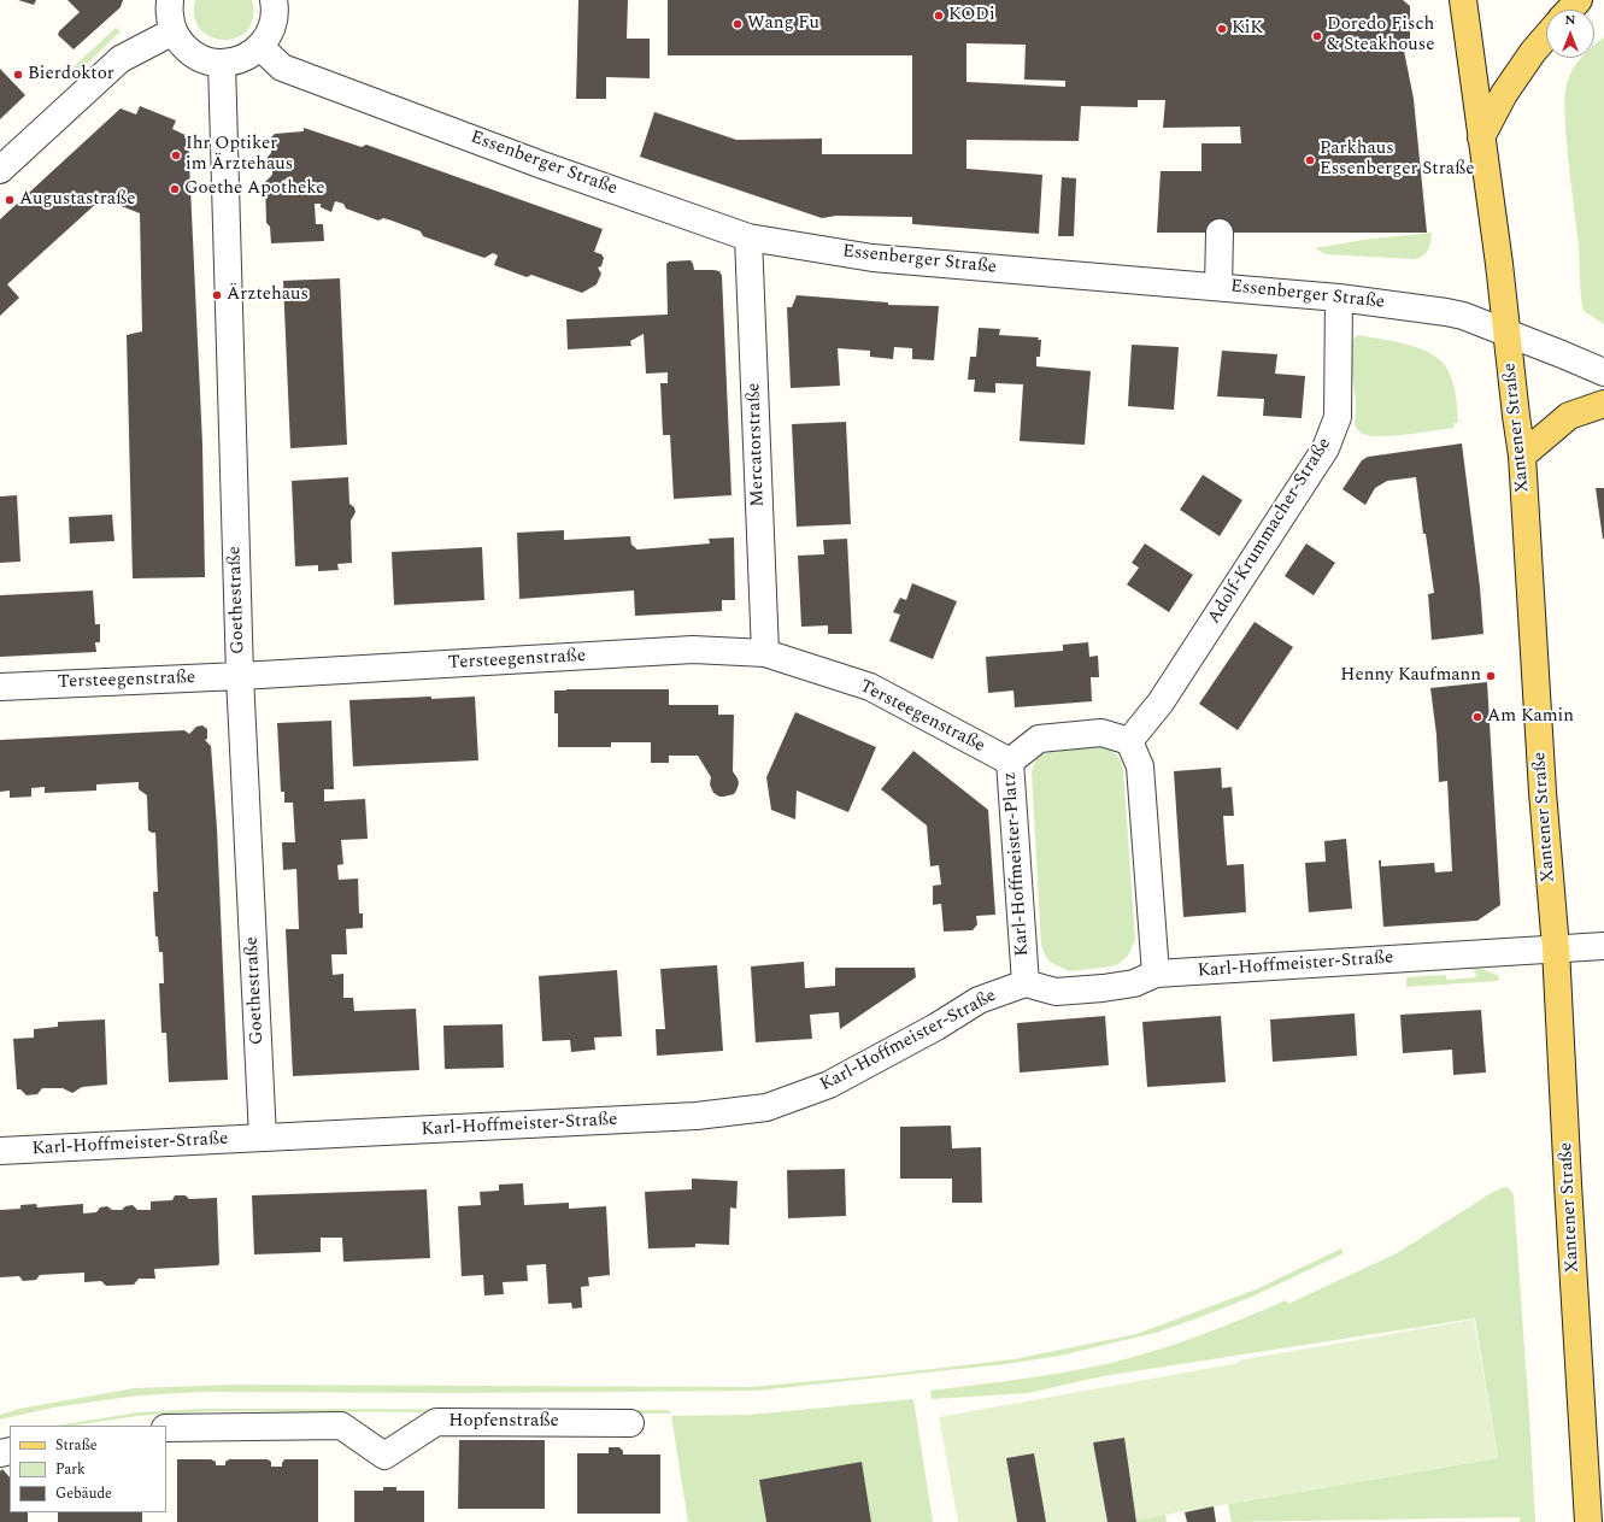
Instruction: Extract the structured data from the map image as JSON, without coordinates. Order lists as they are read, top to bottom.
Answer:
{
  "streets": {
    "main road": ["Xantener Straße"],
    "street": [
      "Essenberger Straße",
      "Mercatorstraße",
      "Adolf-Krummacher-Straße",
      "Goethestraße",
      "Tersteegenstraße",
      "Karl-Hoffmeister-Platz",
      "Karl-Hoffmeister-Straße",
      "Hopfenstraße"
    ]
  },
  "crossings": [
    ["Essenberger Straße", "Xantener Straße"],
    ["Essenberger Straße", "Mercatorstraße"],
    ["Essenberger Straße", "Adolf-Krummacher-Straße"],
    ["Xantener Straße", "Karl-Hoffmeister-Straße"],
    ["Mercatorstraße", "Tersteegenstraße"],
    ["Adolf-Krummacher-Straße", "Karl-Hoffmeister-Platz"],
    ["Goethestraße", "Tersteegenstraße"],
    ["Goethestraße", "Karl-Hoffmeister-Straße"],
    ["Tersteegenstraße", "Karl-Hoffmeister-Platz"],
    ["Karl-Hoffmeister-Platz", "Karl-Hoffmeister-Straße"]
  ],
  "places": [
    "KODi",
    "Wang Fu",
    "KiK",
    "Doredo Fisch & Steakhouse",
    "Bierdoktor",
    "Ihr Optiker im Ärztehaus",
    "Parkhaus Essenberger Straße",
    "Goethe Apotheke",
    "Augustastraße",
    "Ärztehaus",
    "Henny Kaufmann",
    "Am Kamin"
  ],
  "legend": ["Straße", "Park", "Gebäude"],
  "north": "top"
}
